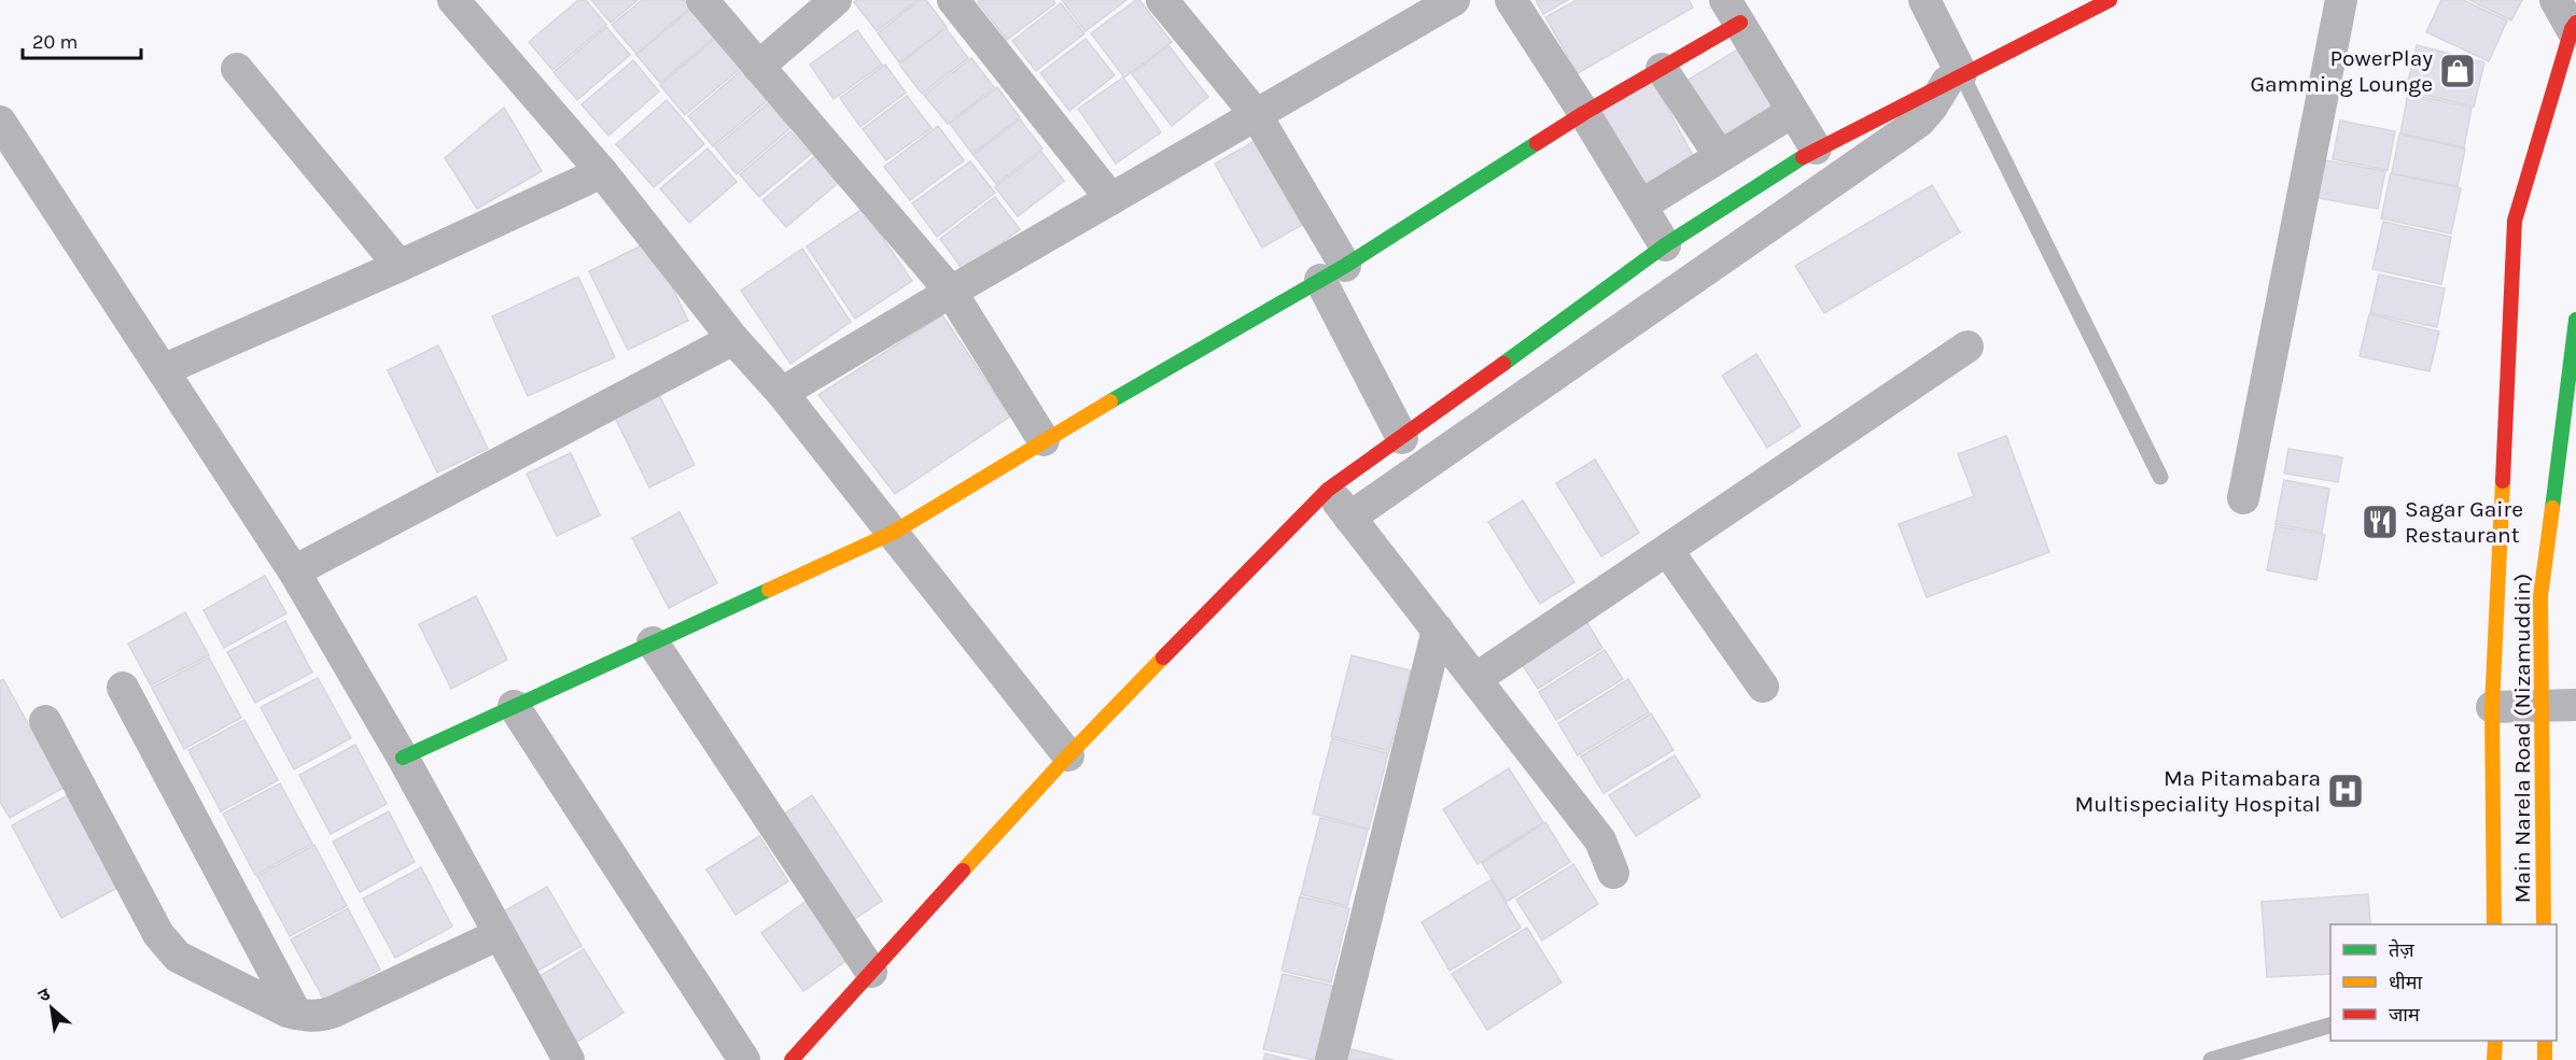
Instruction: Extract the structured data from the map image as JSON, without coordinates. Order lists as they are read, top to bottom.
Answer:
{
  "streets": {
    "street": ["Main Narela Road (Nizamuddin)"]
  },
  "places": {
    "shop": ["PowerPlay Gamming Lounge"],
    "restaurant": ["Sagar Gaire Restaurant"],
    "hospital": ["Ma Pitamabara Multispeciality Hospital"]
  },
  "legend": ["तेज़", "धीमा", "जाम"],
  "scale_bar": "20 m",
  "north": "top left"
}
